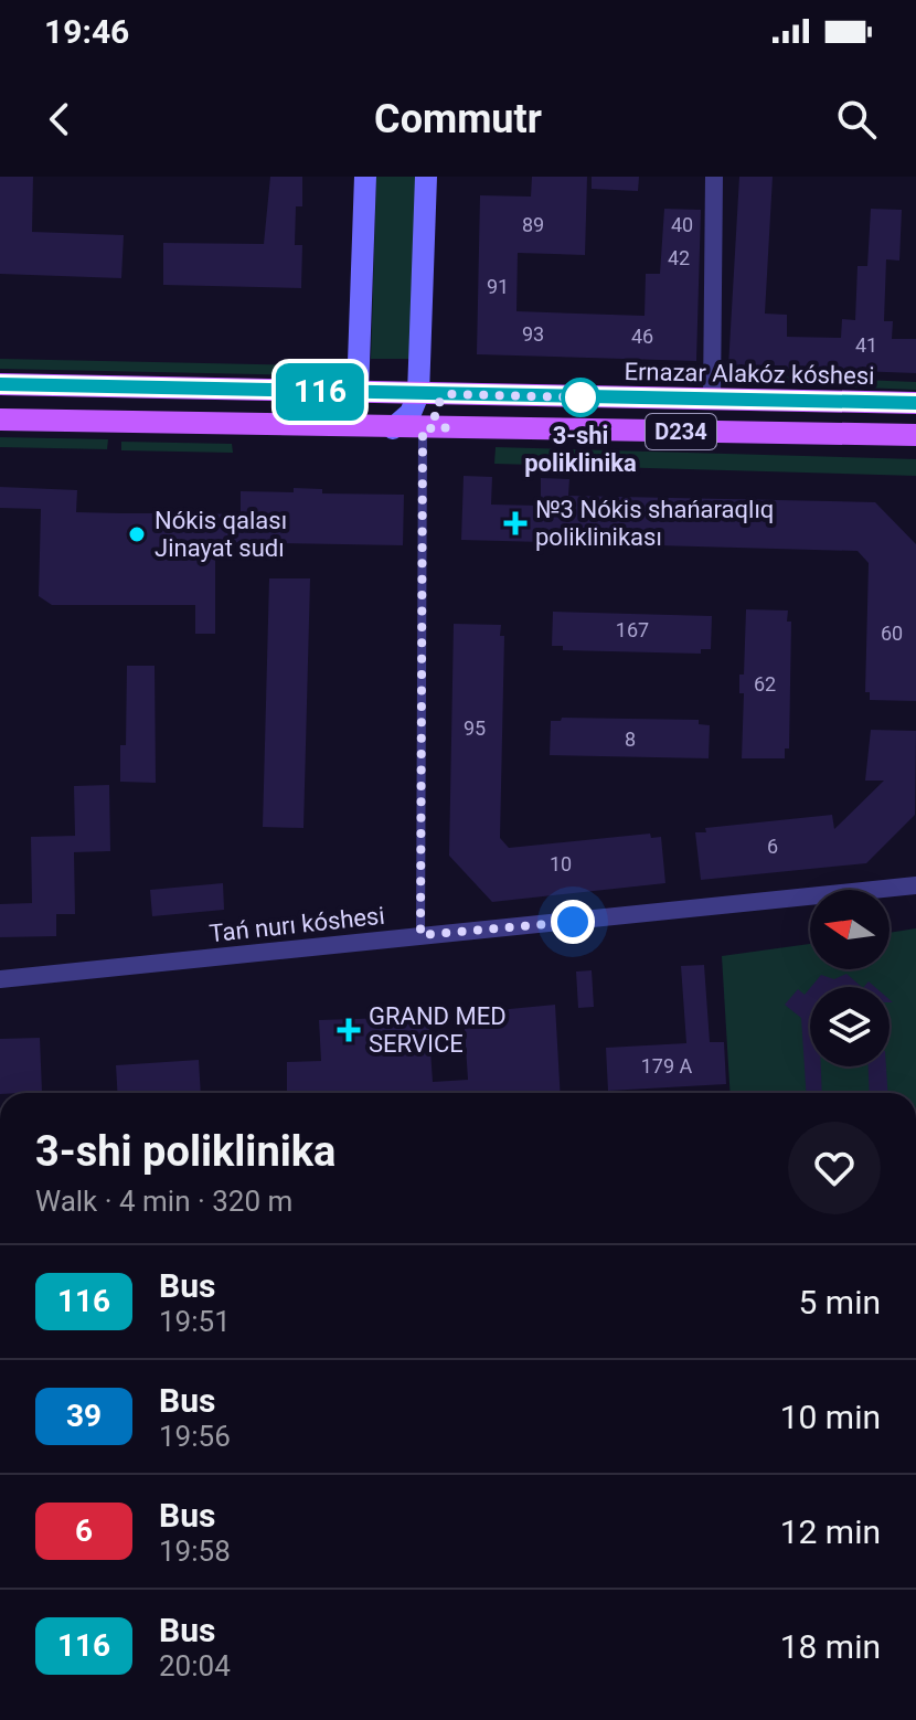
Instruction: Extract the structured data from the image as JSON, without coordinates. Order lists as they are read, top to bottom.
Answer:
{
  "streets": {
    "main road": ["Ernazar Alakóz kóshesi", "D234"],
    "street": ["Tań nurı kóshesi"]
  },
  "places": {
    "other": ["3-shi poliklinika", "Nókis qalası Jinayat sudı"],
    "health": ["№3 Nókis shańaraqlıq poliklinikası", "GRAND MED SERVICE"]
  },
  "lines": ["bus line 116"],
  "house_numbers": [
    "89",
    "40",
    "42",
    "91",
    "93",
    "46",
    "41",
    "167",
    "60",
    "62",
    "95",
    "8",
    "6",
    "10",
    "179 А"
  ],
  "north": "left",
  "page": {
    "status": "19:46",
    "header": "Commutr",
    "on_map": "116",
    "heading": ["3-shi poliklinika", "Walk · 4 min · 320 m"],
    "list": [
      {
        "mark": "116",
        "name": "Bus",
        "note": "19:51",
        "value": "5 min"
      },
      {
        "mark": "39",
        "name": "Bus",
        "note": "19:56",
        "value": "10 min"
      },
      {
        "mark": "6",
        "name": "Bus",
        "note": "19:58",
        "value": "12 min"
      },
      {
        "mark": "116",
        "name": "Bus",
        "note": "20:04",
        "value": "18 min"
      }
    ]
  }
}
